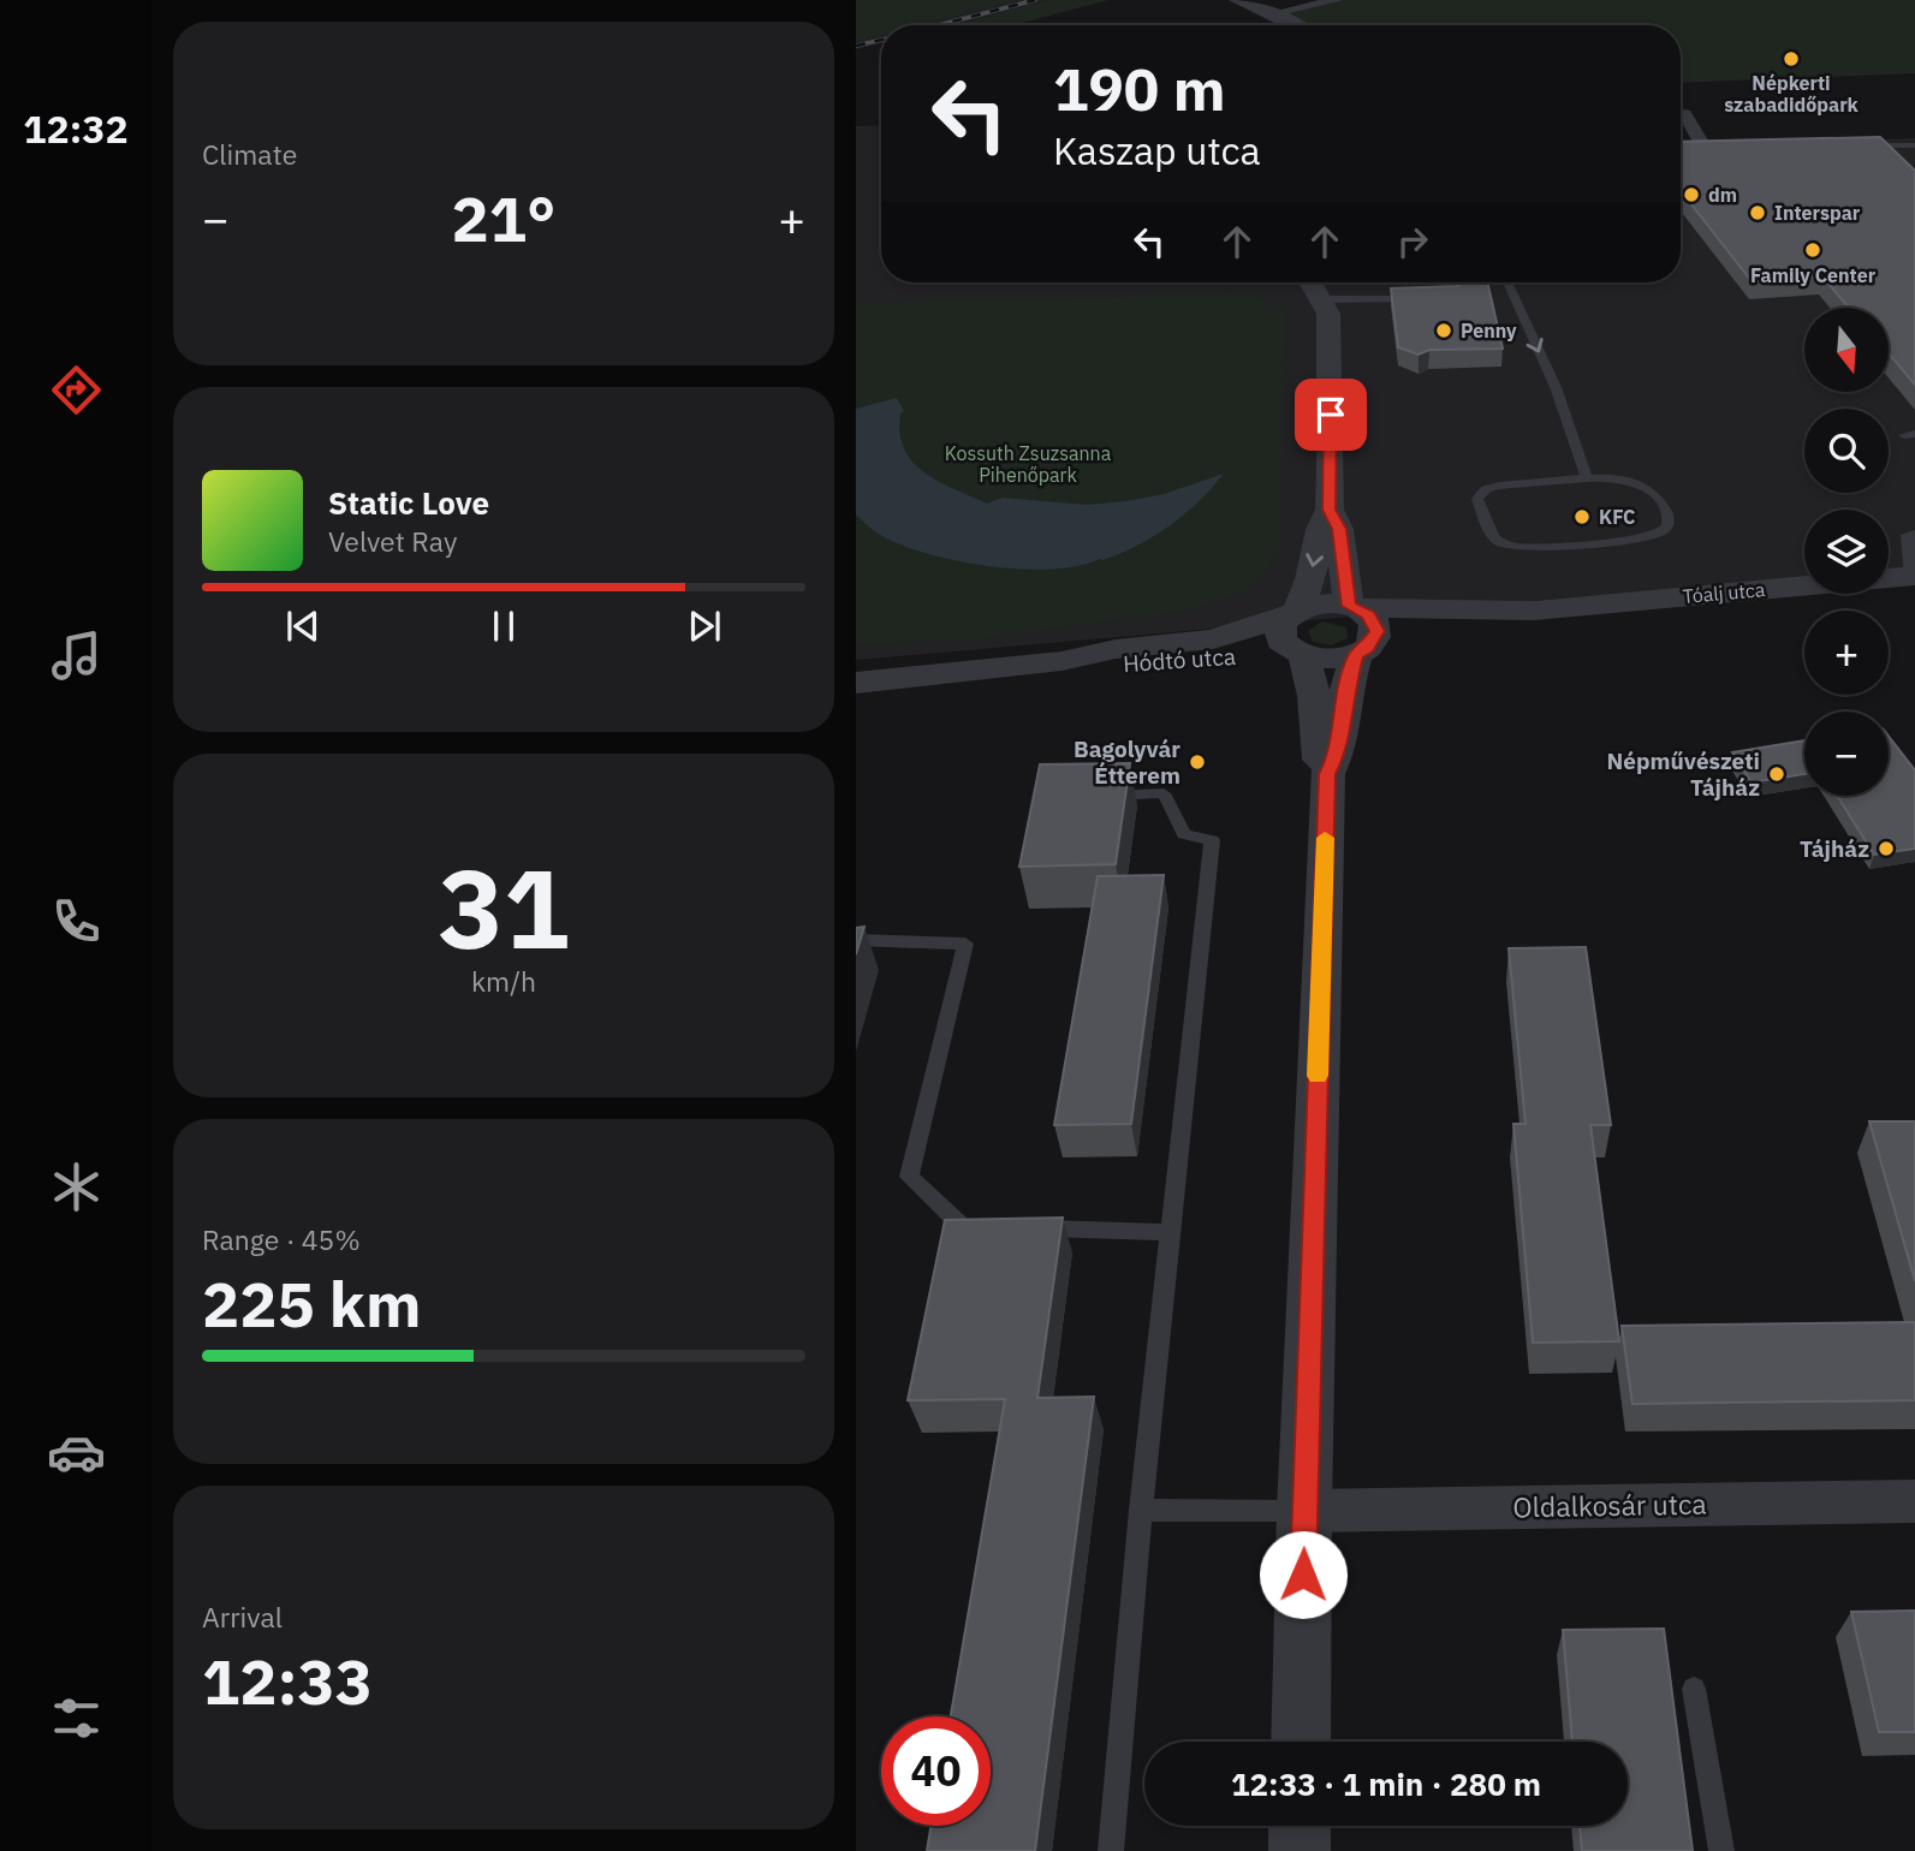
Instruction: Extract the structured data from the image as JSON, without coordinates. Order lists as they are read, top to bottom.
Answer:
{
  "streets": {
    "street": ["Tóalj utca", "Hódtó utca", "Oldalkosár utca"]
  },
  "crossings": [
    ["Tóalj utca", "Hódtó utca"]
  ],
  "parks": ["Kossuth Zsuzsanna Pihenőpark"],
  "places": [
    "Népkerti szabadidőpark",
    "dm",
    "Interspar",
    "Family Center",
    "Penny",
    "KFC",
    "Bagolyvár Étterem",
    "Népművészeti Tájház",
    "Tájház"
  ],
  "north": "bottom",
  "page": {
    "tabs": "12:32",
    "tile": [
      "Climate",
      ["31", "km/h"],
      ["Range · 45%", "225 km"],
      ["Arrival", "12:33"]
    ],
    "turn": ["190 m", "Kaszap utca"],
    "heat": ["−", "21°", "+"],
    "map_buttons": ["+", "−"],
    "song": ["Static Love", "Velvet Ray"],
    "limit": "40",
    "trip": "12:33 · 1 min · 280 m"
  }
}
